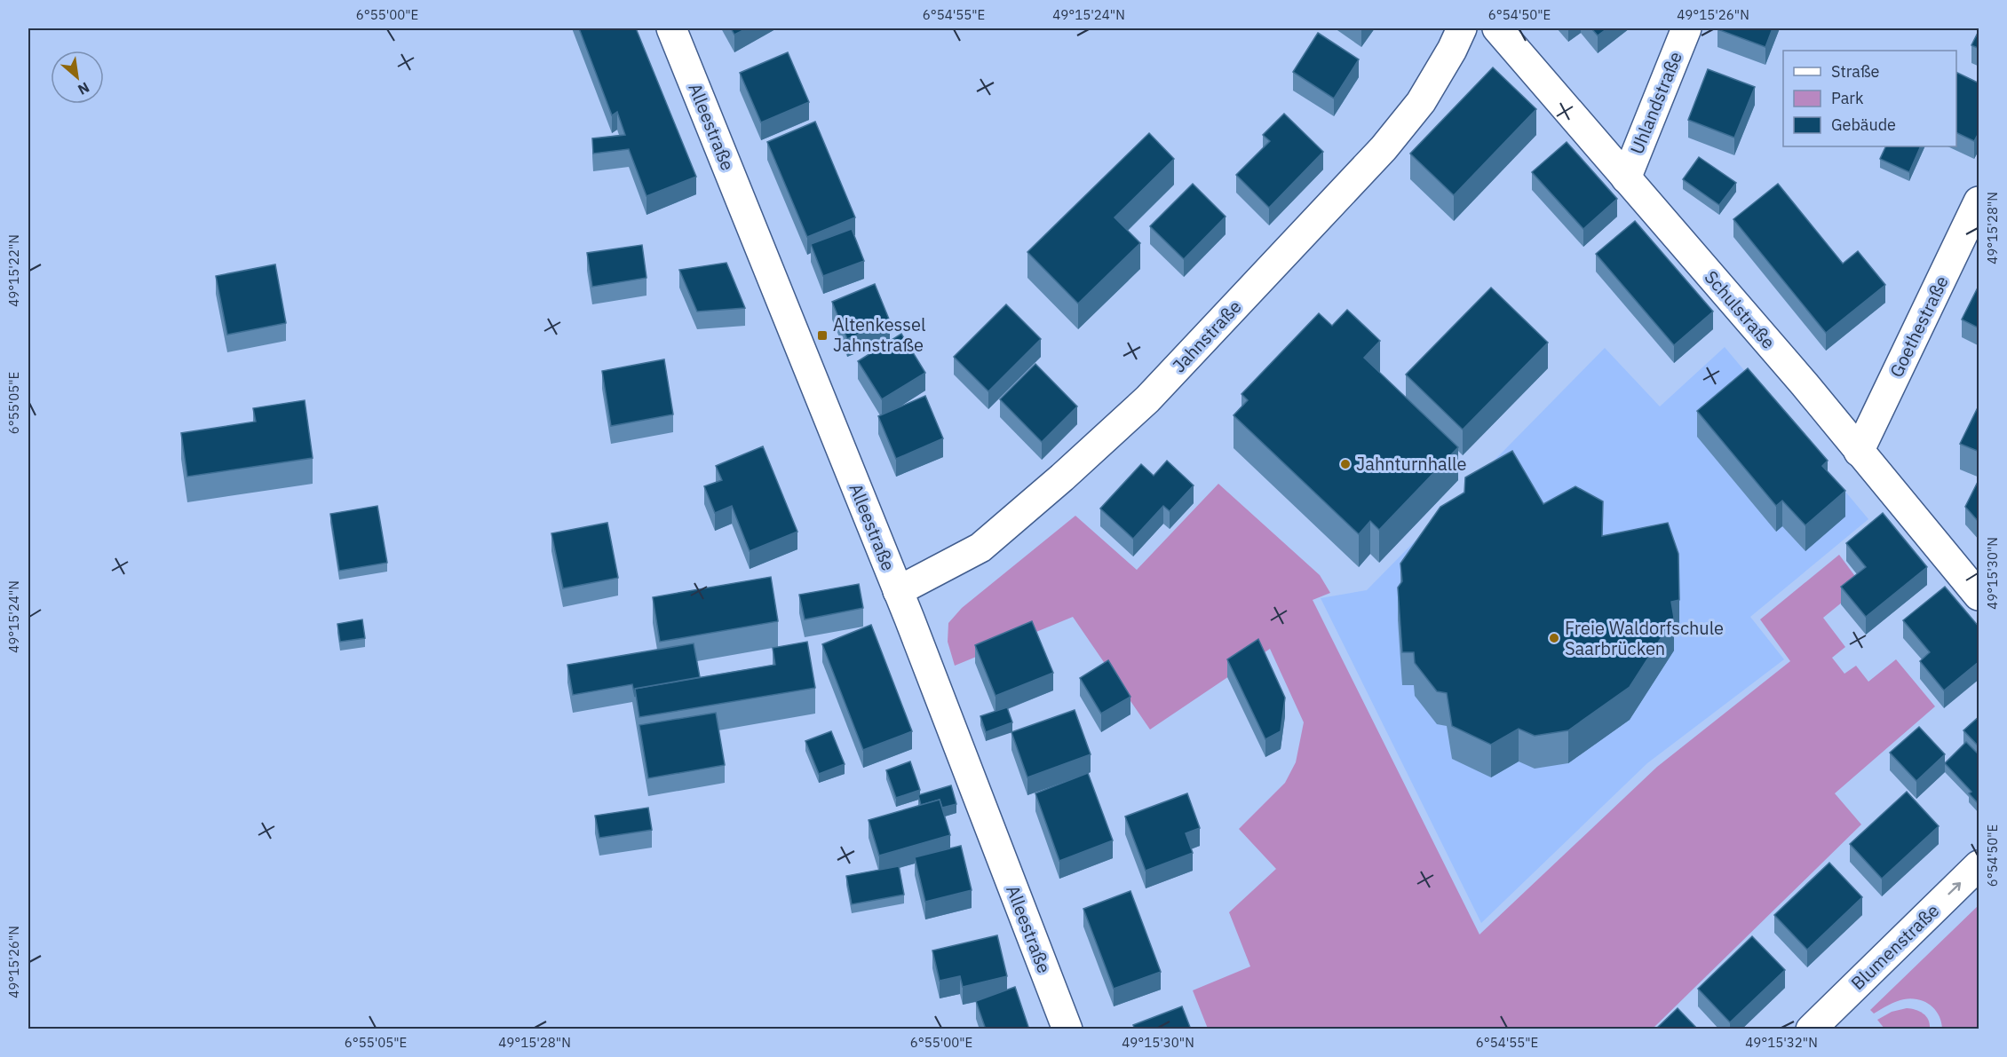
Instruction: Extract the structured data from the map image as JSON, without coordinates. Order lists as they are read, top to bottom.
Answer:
{
  "streets": {
    "street": [
      "Uhlandstraße",
      "Alleestraße",
      "Schulstraße",
      "Goethestraße",
      "Jahnstraße",
      "Blumenstraße"
    ]
  },
  "crossings": [
    ["Uhlandstraße", "Schulstraße"],
    ["Alleestraße", "Jahnstraße"],
    ["Schulstraße", "Goethestraße"]
  ],
  "one_way": ["Blumenstraße"],
  "places": {
    "transit": ["Altenkessel Jahnstraße"],
    "other": ["Jahnturnhalle", "Freie Waldorfschule Saarbrücken"]
  },
  "legend": ["Straße", "Park", "Gebäude"],
  "north": "bottom right",
  "coordinates": [
    "6°55'00\"E",
    "6°54'55\"E",
    "49°15'24\"N",
    "6°54'50\"E",
    "49°15'26\"N",
    "49°15'28\"N",
    "49°15'22\"N",
    "6°55'05\"E",
    "49°15'30\"N",
    "49°15'32\"N"
  ]
}
